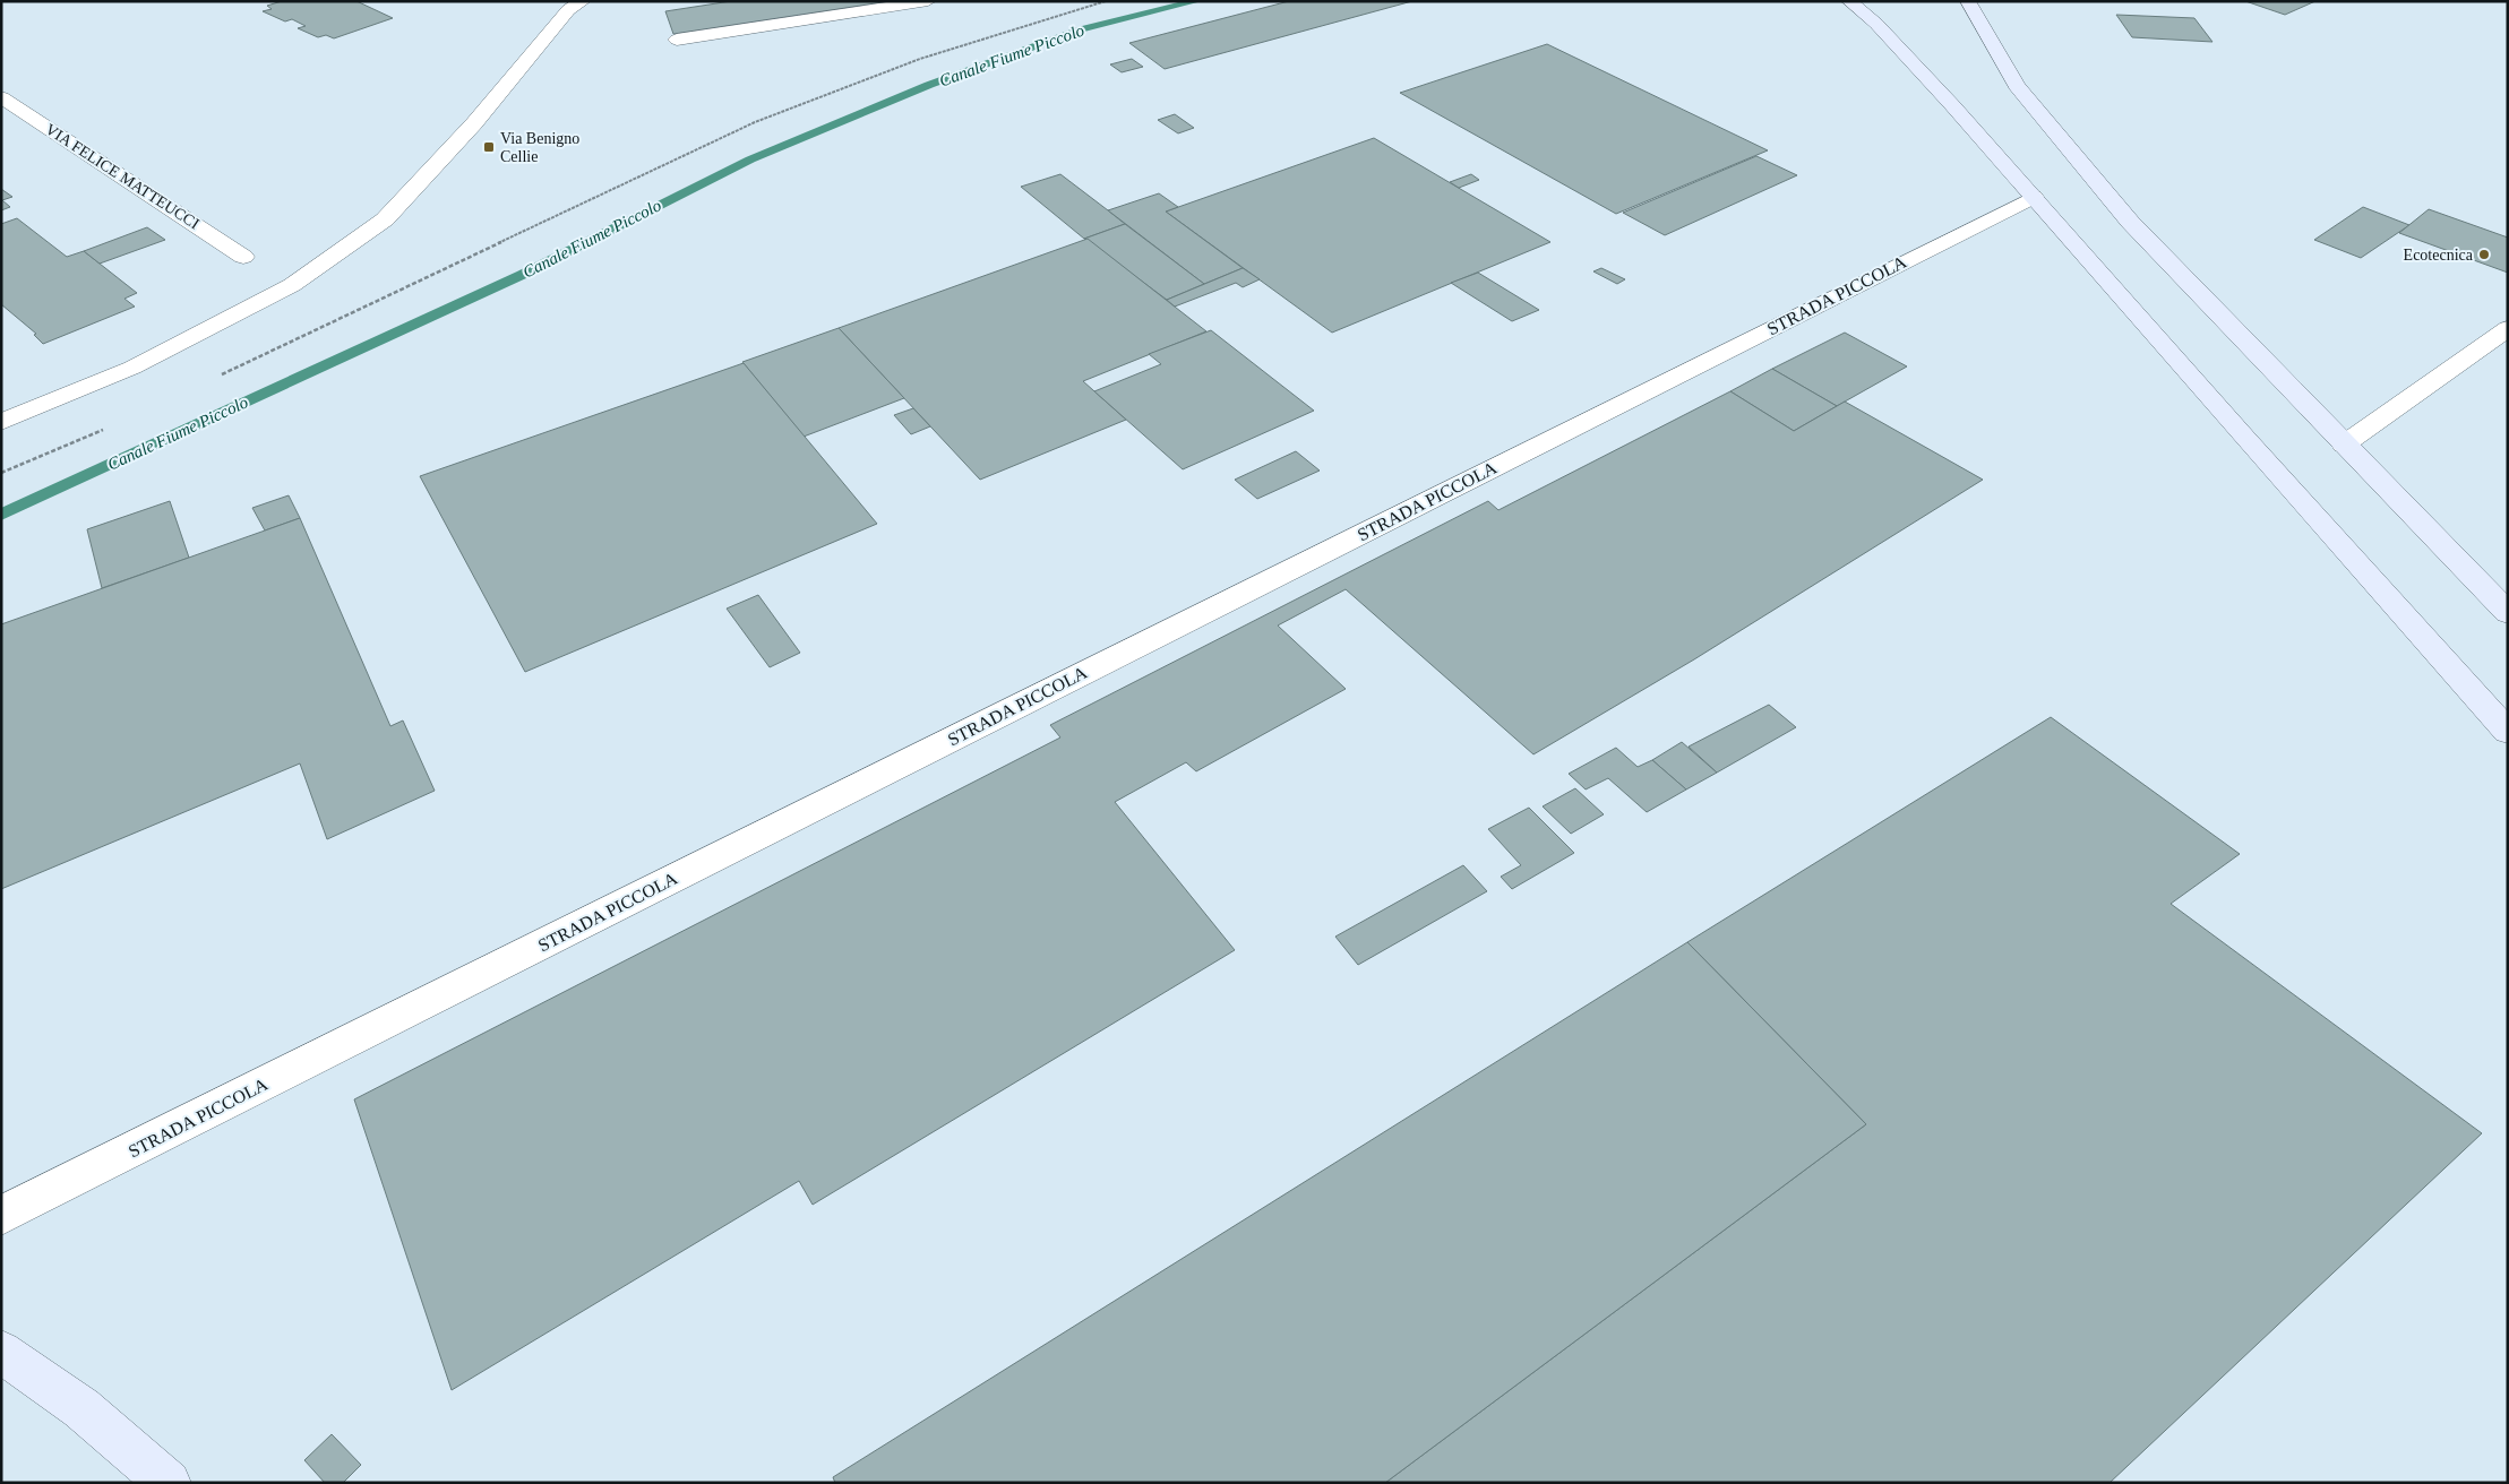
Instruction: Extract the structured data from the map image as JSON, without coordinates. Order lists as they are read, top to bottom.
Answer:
{
  "streets": {
    "street": ["VIA FELICE MATTEUCCI", "STRADA PICCOLA"]
  },
  "water": ["Canale Fiume Piccolo"],
  "places": {
    "transit": ["Via Benigno Cellie"],
    "other": ["Ecotecnica"]
  }
}
